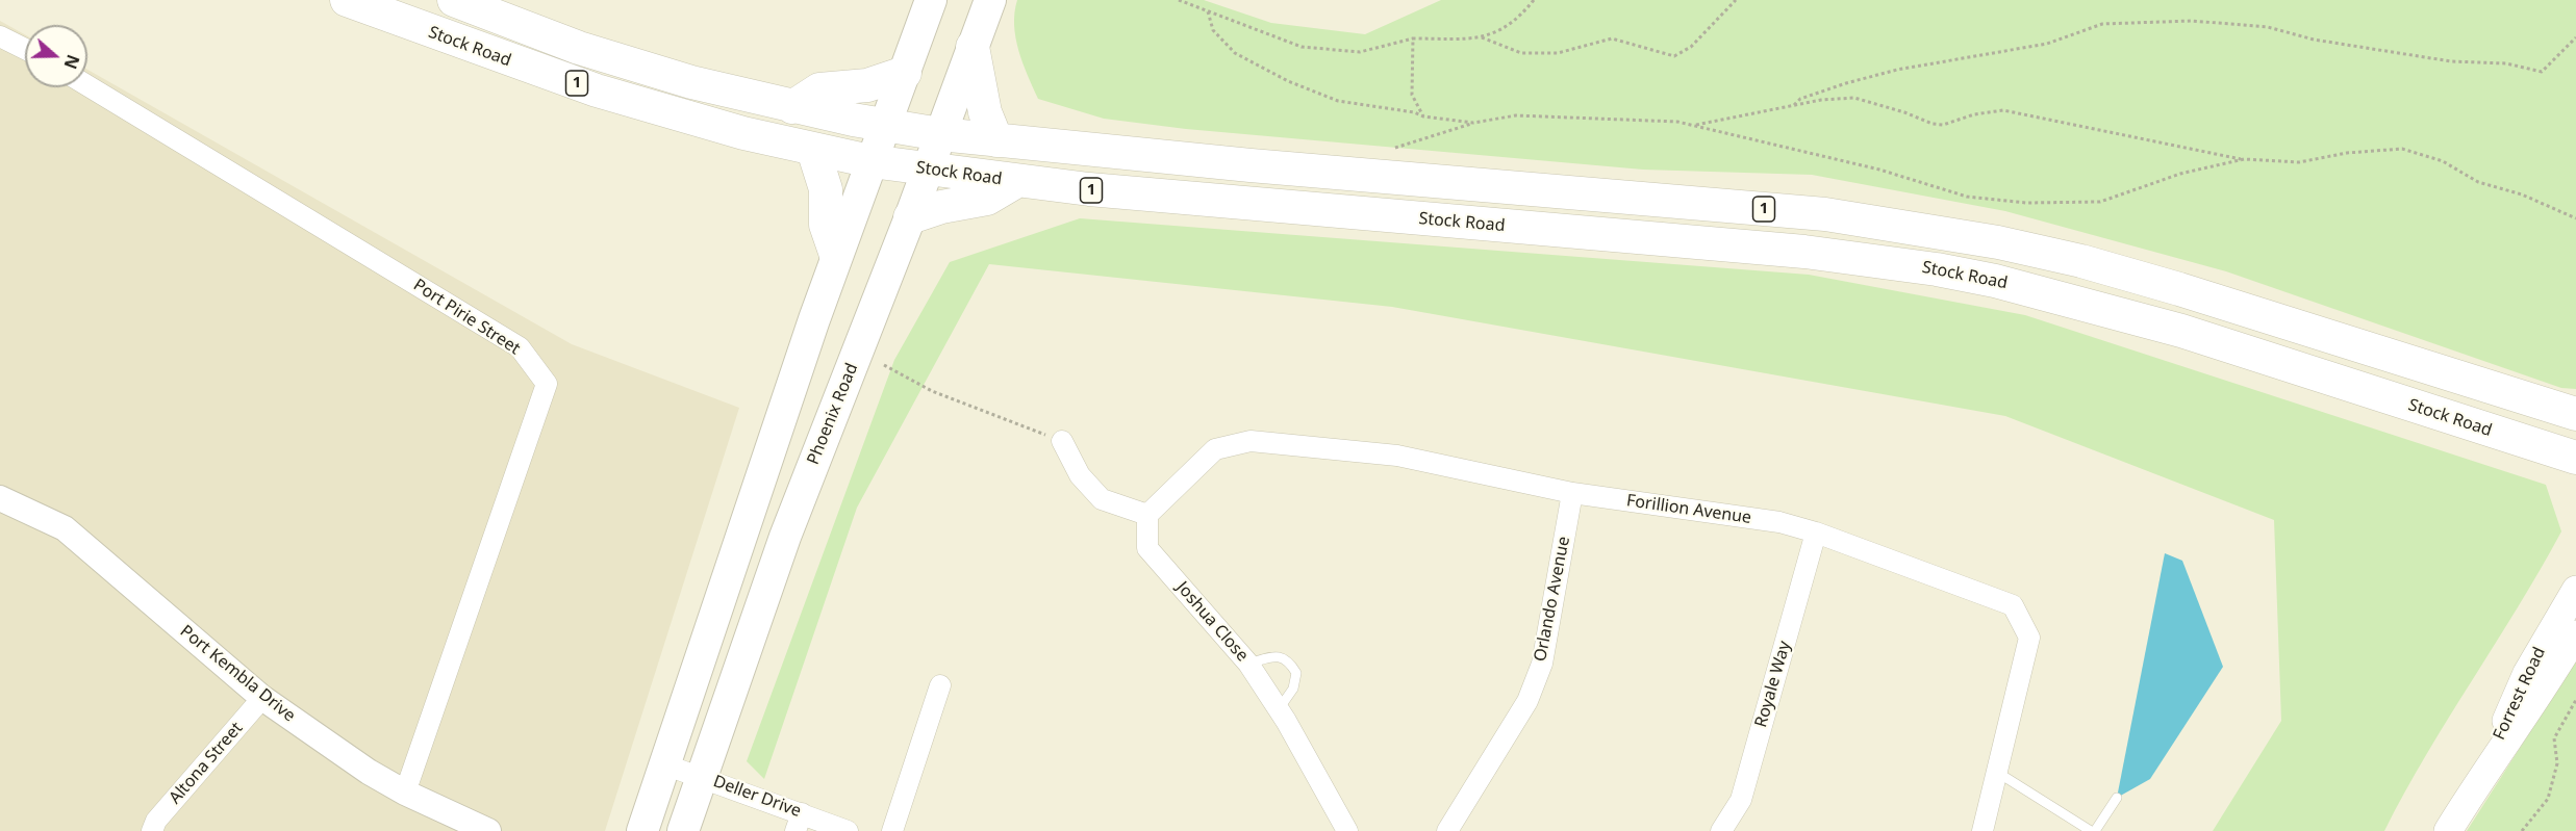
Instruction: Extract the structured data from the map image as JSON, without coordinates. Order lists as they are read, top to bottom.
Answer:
{
  "streets": {
    "highway": ["Stock Road", "1"],
    "main road": ["Phoenix Road", "Forrest Road"],
    "street": [
      "Port Pirie Street",
      "Forillion Avenue",
      "Orlando Avenue",
      "Joshua Close",
      "Port Kembla Drive",
      "Royale Way",
      "Altona Street",
      "Deller Drive"
    ]
  },
  "crossings": [
    ["Stock Road", "Phoenix Road"],
    ["1", "Phoenix Road"],
    ["Port Pirie Street", "Port Kembla Drive"],
    ["Phoenix Road", "Deller Drive"],
    ["Forillion Avenue", "Orlando Avenue"],
    ["Forillion Avenue", "Joshua Close"],
    ["Forillion Avenue", "Royale Way"],
    ["Port Kembla Drive", "Altona Street"]
  ],
  "north": "right"
}
